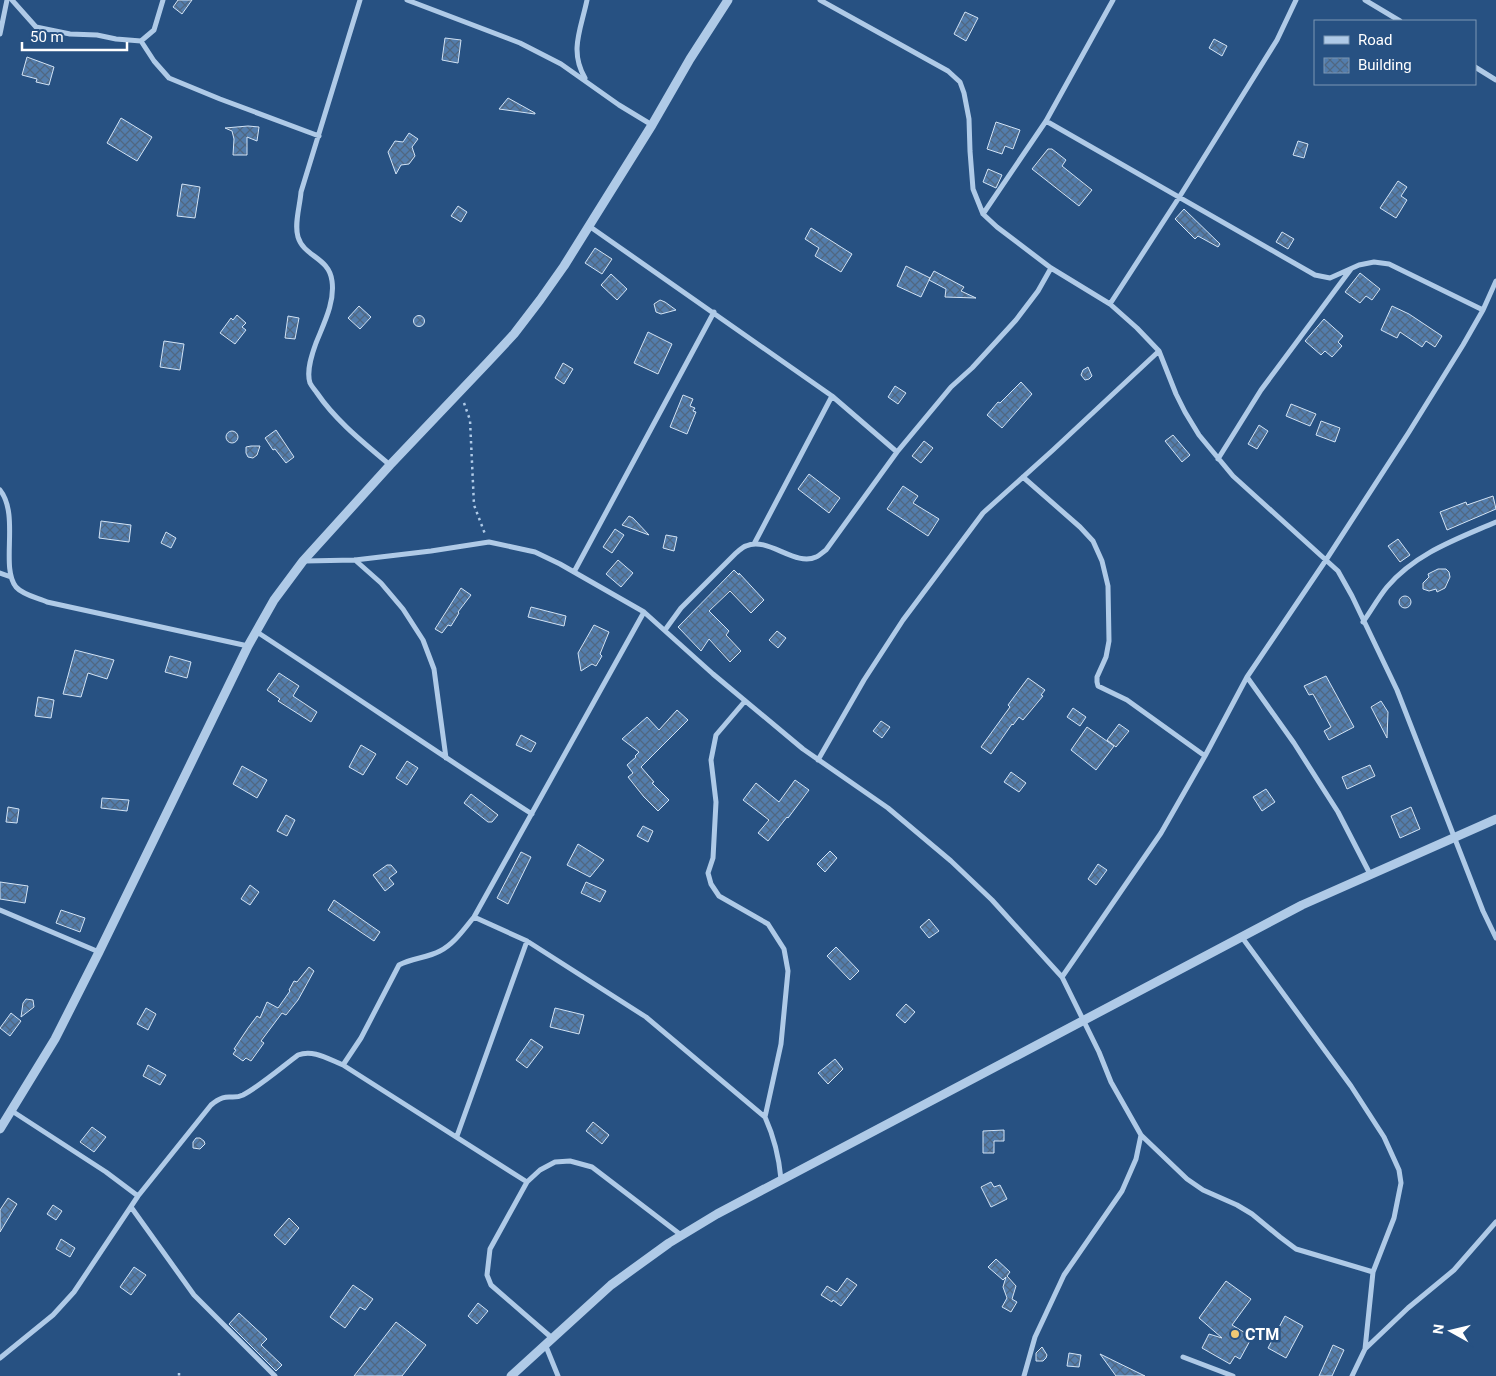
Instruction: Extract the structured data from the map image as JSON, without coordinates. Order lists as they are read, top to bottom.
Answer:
{
  "places": ["CTM"],
  "legend": ["Road", "Building"],
  "scale_bar": "50 m",
  "north": "left"
}
